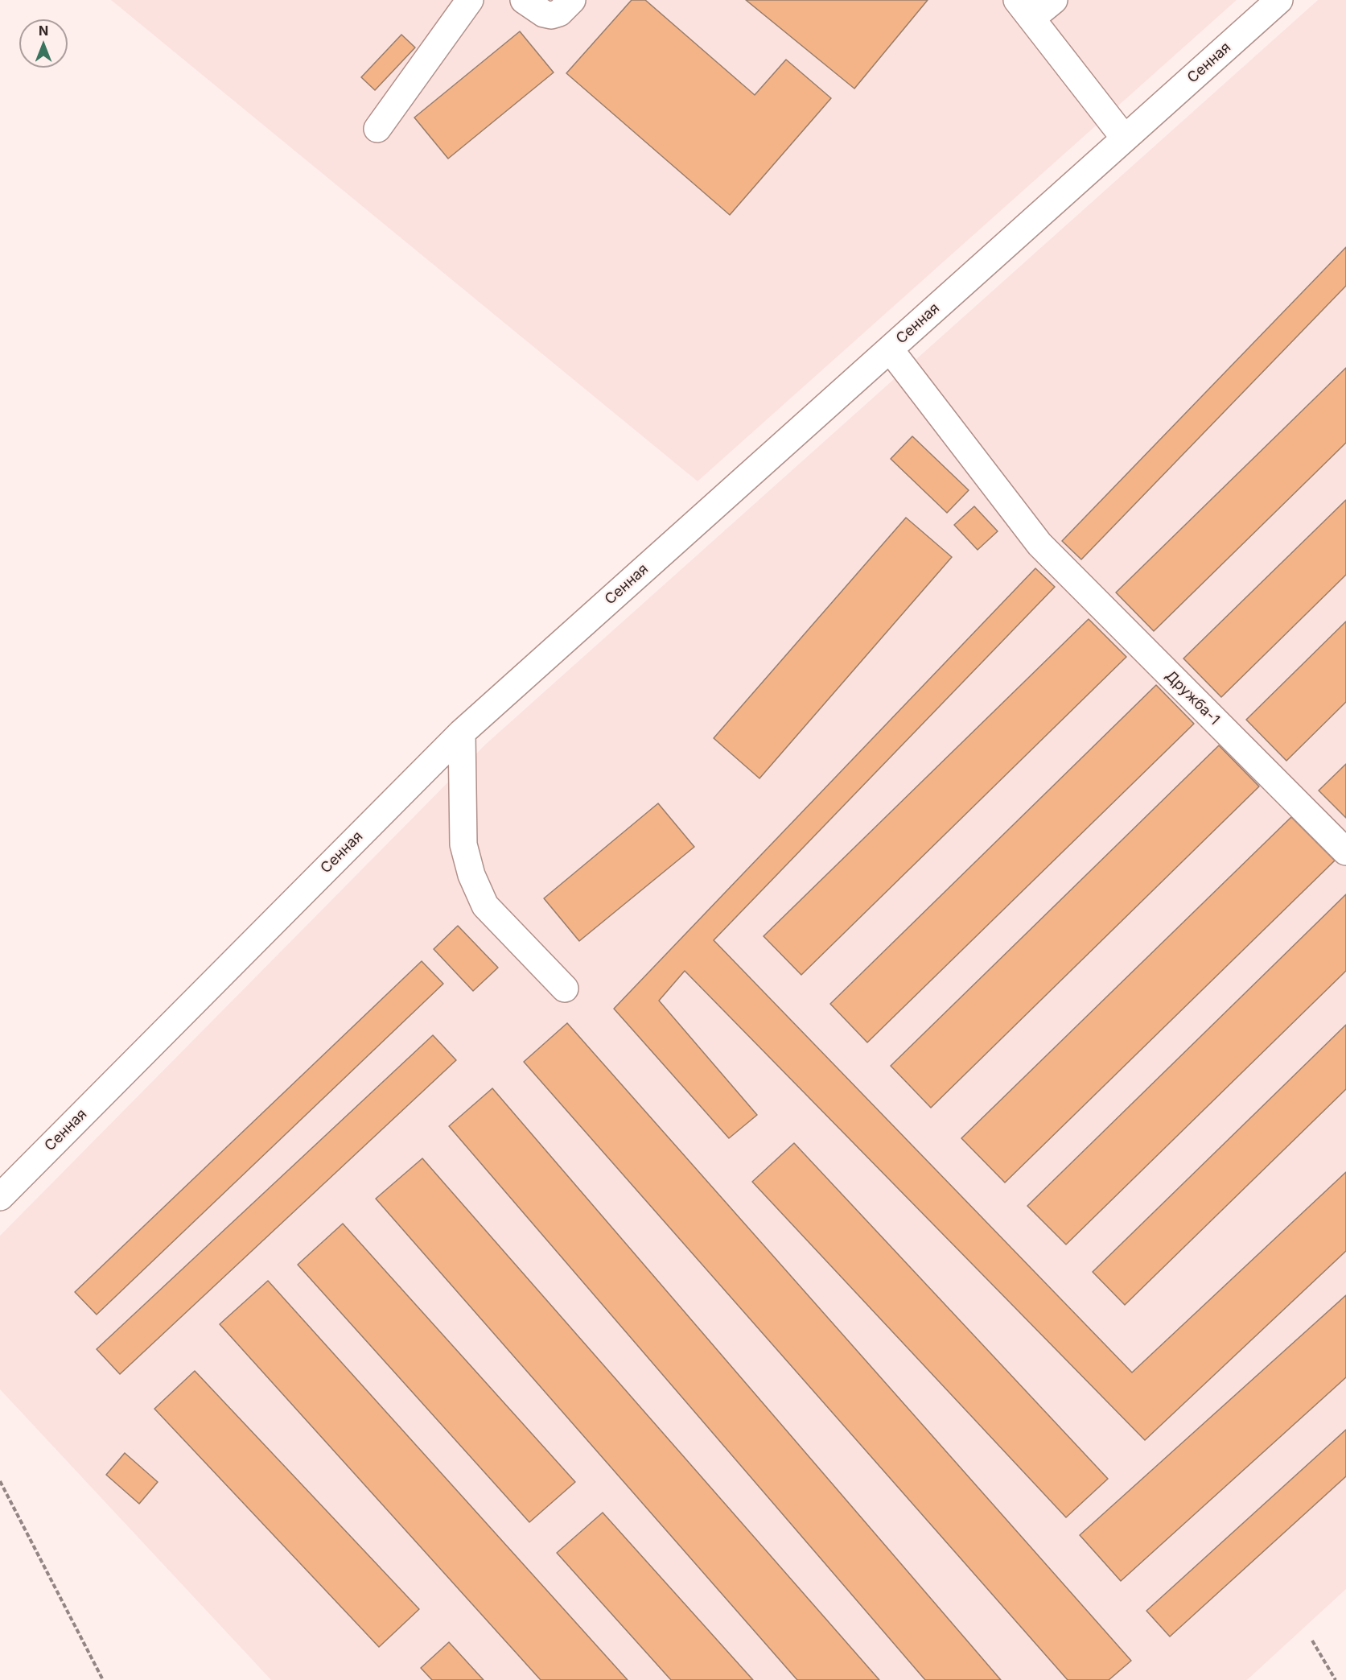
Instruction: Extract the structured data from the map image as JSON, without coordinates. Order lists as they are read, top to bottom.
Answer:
{
  "streets": {
    "lane": ["Сенная", "Дружба-1"]
  },
  "crossings": [
    ["Сенная", "Дружба-1"]
  ],
  "north": "top"
}
